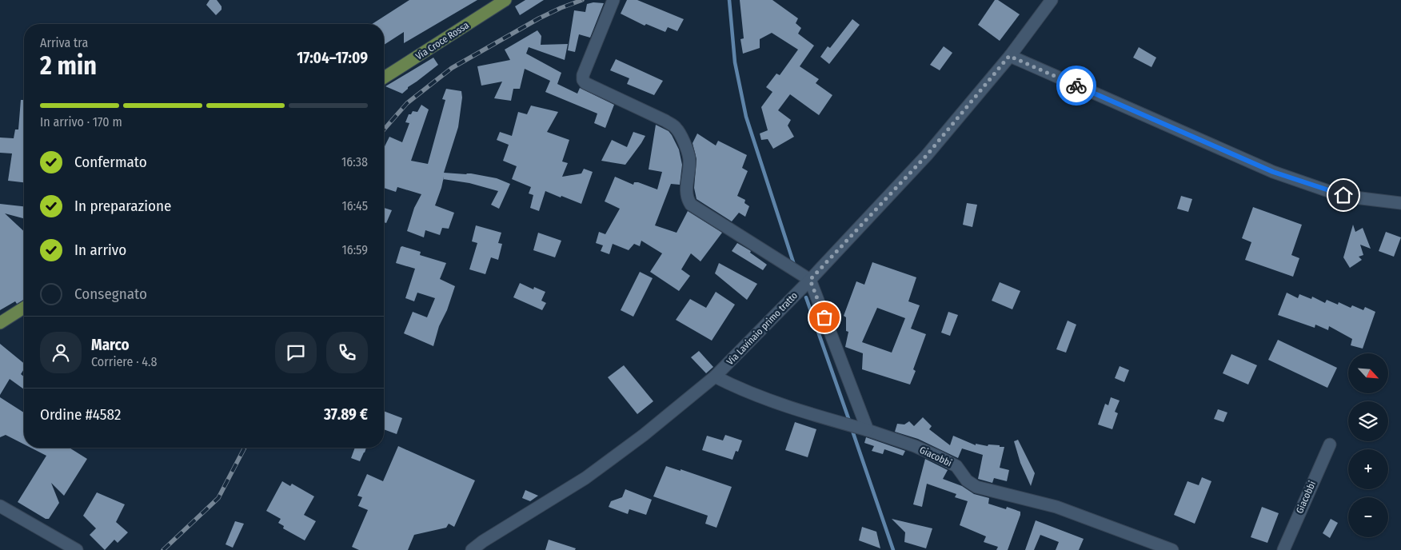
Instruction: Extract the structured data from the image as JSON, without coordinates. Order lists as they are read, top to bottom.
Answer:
{
  "streets": {
    "main road": ["Via Croce Rossa"],
    "street": ["Via Lavinaio primo tratto", "Giacobbi"]
  },
  "crossings": [
    ["Via Lavinaio primo tratto", "Giacobbi"]
  ],
  "north": "bottom right",
  "page": {
    "heading": ["2 min", "Arriva tra", "17:04–17:09"],
    "panel": [
      "Marco",
      "Corriere · 4.8",
      "Ordine #4582",
      "37.89 €"
    ],
    "bar": "In arrivo · 170 m",
    "list": [
      ["Confermato", "16:38"],
      ["In preparazione", "16:45"],
      ["In arrivo", "16:59"],
      "Consegnato"
    ],
    "map_buttons": ["+", "−"]
  }
}
